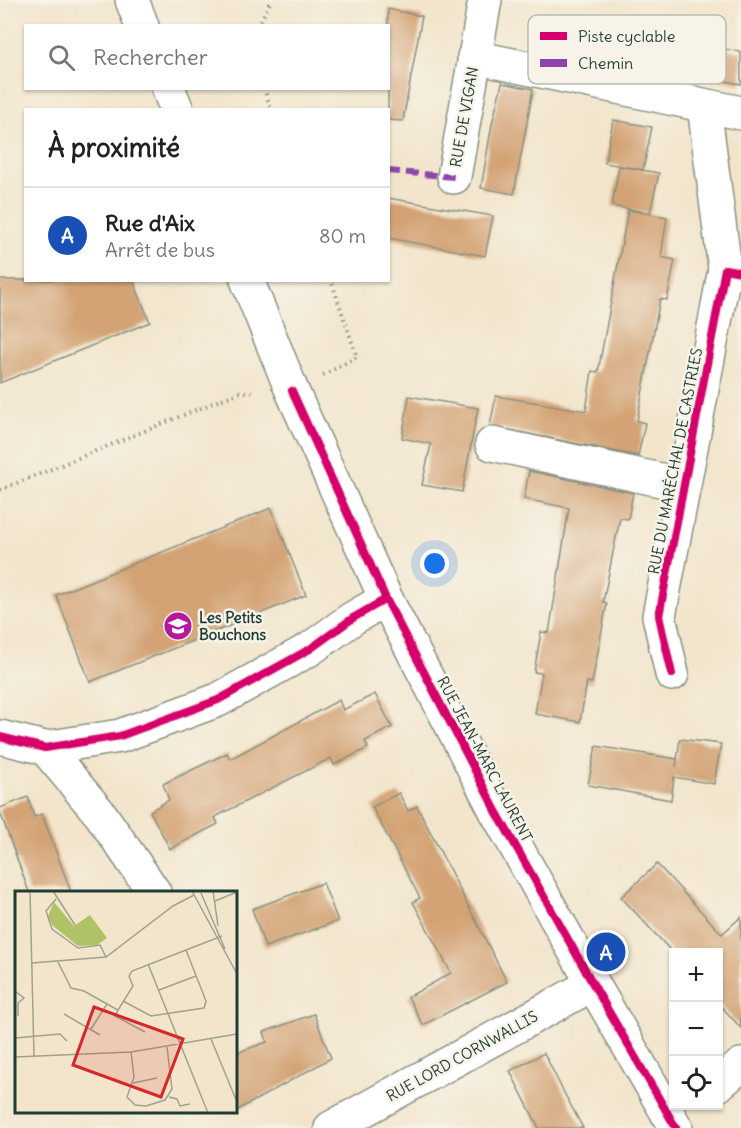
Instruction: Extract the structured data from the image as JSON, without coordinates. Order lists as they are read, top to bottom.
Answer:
{
  "streets": {
    "street": [
      "RUE DE VIGAN",
      "RUE DU MARÉCHAL DE CASTRIES",
      "RUE JEAN-MARC LAURENT",
      "RUE LORD CORNWALLIS"
    ]
  },
  "crossings": [
    ["RUE DE VIGAN", "RUE DU MARÉCHAL DE CASTRIES"],
    ["RUE JEAN-MARC LAURENT", "RUE LORD CORNWALLIS"]
  ],
  "places": {
    "school or university": ["Les Petits Bouchons"]
  },
  "legend": ["Piste cyclable", "Chemin"],
  "page": {
    "search": "Rechercher",
    "heading": "À proximité",
    "list": [
      {
        "mark": "A",
        "name": "Rue d'Aix",
        "note": "Arrêt de bus",
        "value": "80 m"
      }
    ],
    "pins": "A",
    "map_buttons": ["+", "−"]
  }
}
